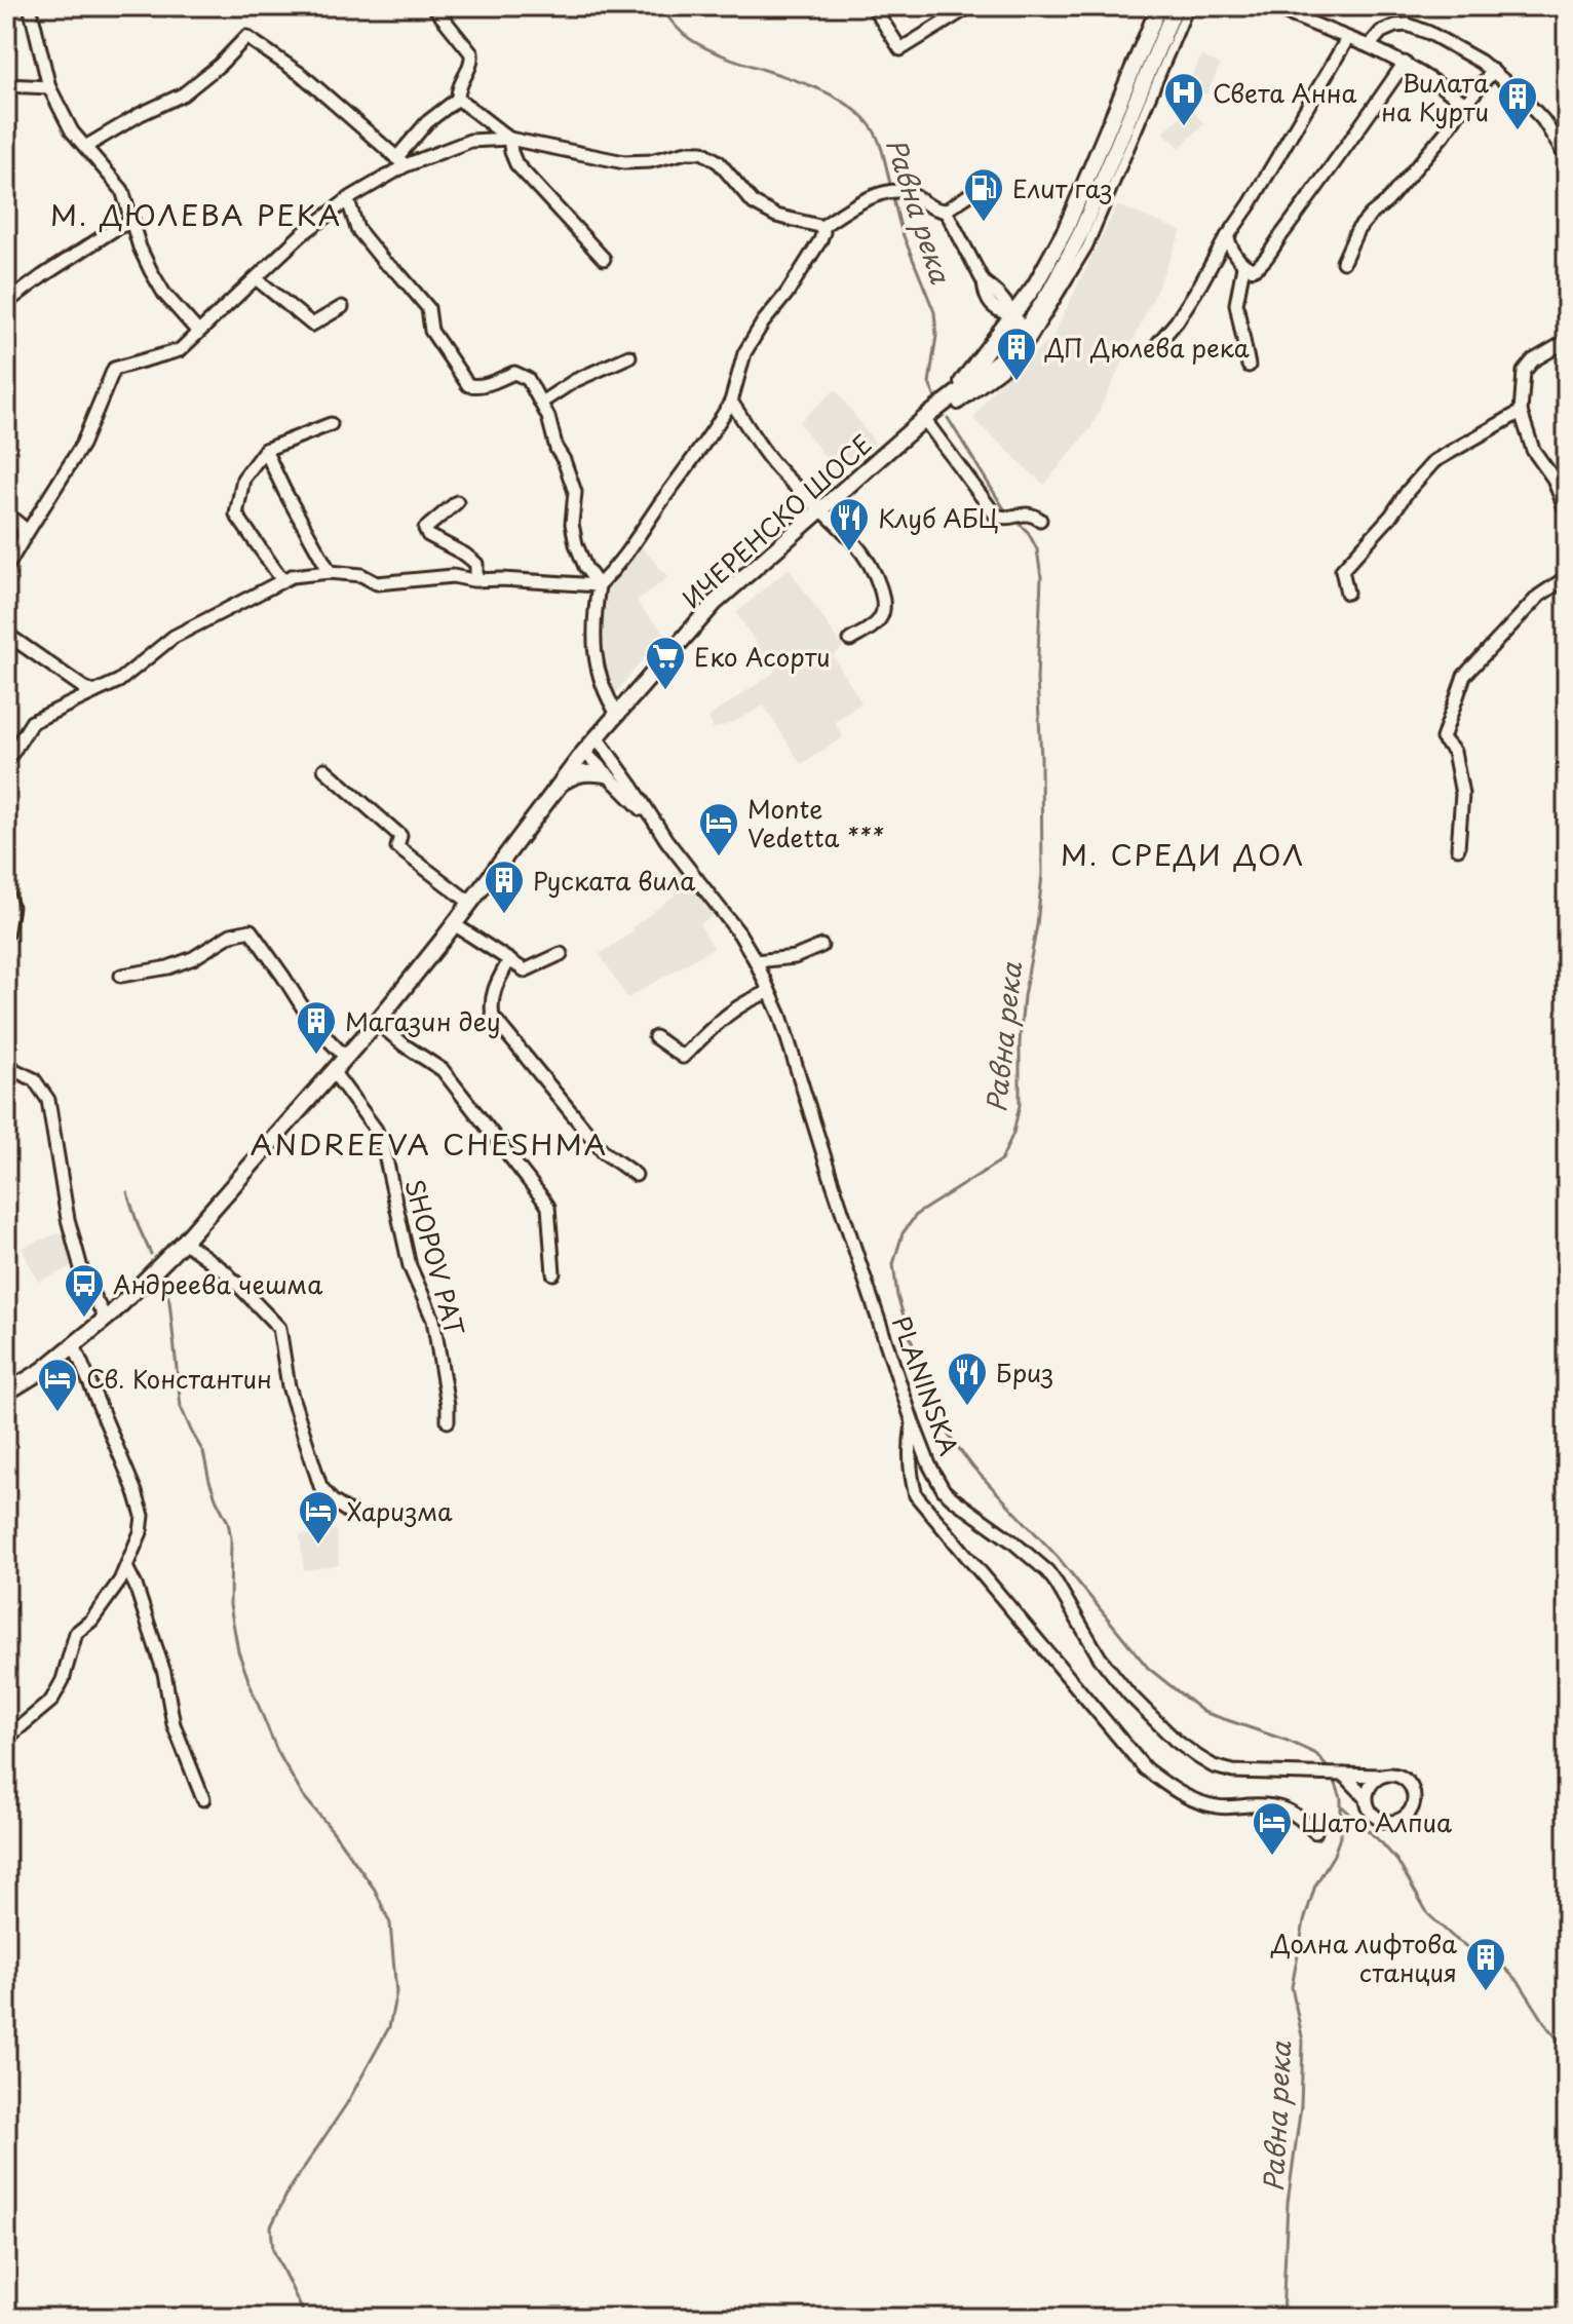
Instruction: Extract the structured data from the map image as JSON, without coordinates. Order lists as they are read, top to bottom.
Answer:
{
  "streets": {
    "street": ["ИЧЕРЕНСКО ШОСЕ", "SHOPOV PAT", "PLANINSKA"]
  },
  "crossings": [
    ["ИЧЕРЕНСКО ШОСЕ", "SHOPOV PAT"]
  ],
  "districts": ["М. ДЮЛЕВА РЕКА", "М. СРЕДИ ДОЛ", "ANDREEVA CHESHMA"],
  "water": ["Равна река"],
  "places": {
    "hospital": ["Света Анна"],
    "building": [
      "Вилата на Курти",
      "ДП Дюлева река",
      "Руската вила",
      "Магазин деу",
      "Долна лифтова станция"
    ],
    "fuel station": ["Елит газ"],
    "restaurant": ["Клуб АБЦ", "Бриз"],
    "supermarket": ["Еко Асорти"],
    "hotel": [
      "Monte Vedetta ***",
      "Св. Константин",
      "Харизма",
      "Шато Алпиа"
    ],
    "bus stop": ["Андреева чешма"]
  }
}
